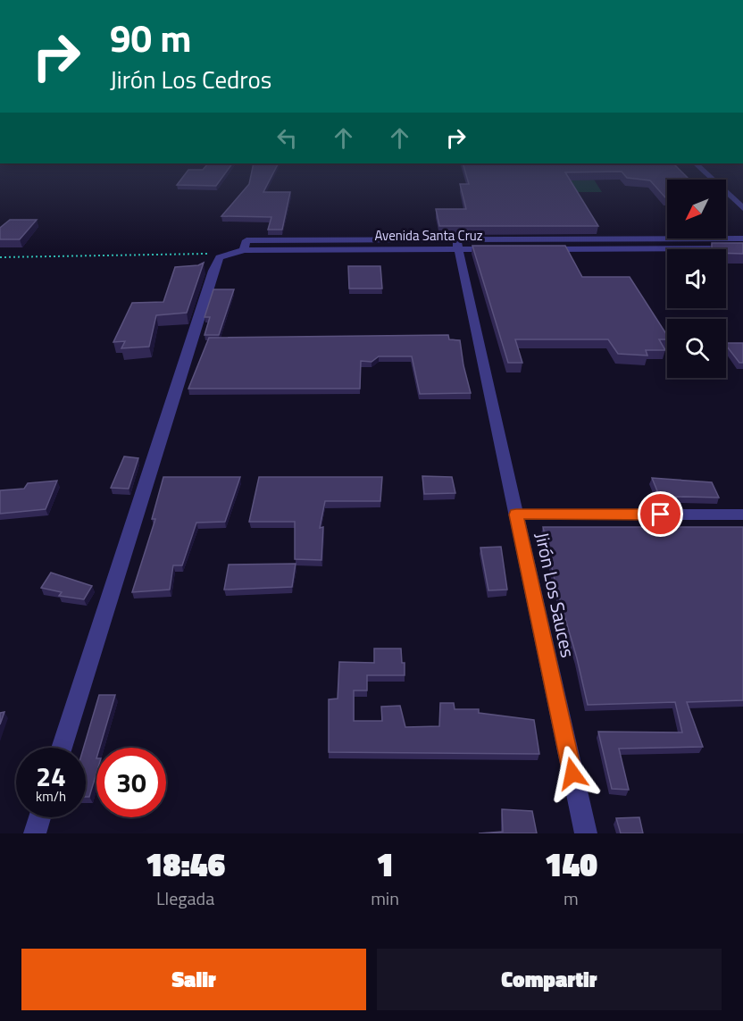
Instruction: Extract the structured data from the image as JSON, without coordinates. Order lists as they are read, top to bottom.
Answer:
{
  "streets": {
    "street": ["Avenida Santa Cruz", "Jirón Los Sauces"]
  },
  "crossings": [
    ["Avenida Santa Cruz", "Jirón Los Sauces"]
  ],
  "north": "bottom left",
  "page": {
    "turn": ["90 m", "Jirón Los Cedros"],
    "speed": "24 km/h",
    "limit": "30",
    "eta": [
      "18:46",
      "Llegada",
      "1",
      "min",
      "140",
      "m"
    ],
    "buttons": ["Salir", "Compartir"]
  }
}
